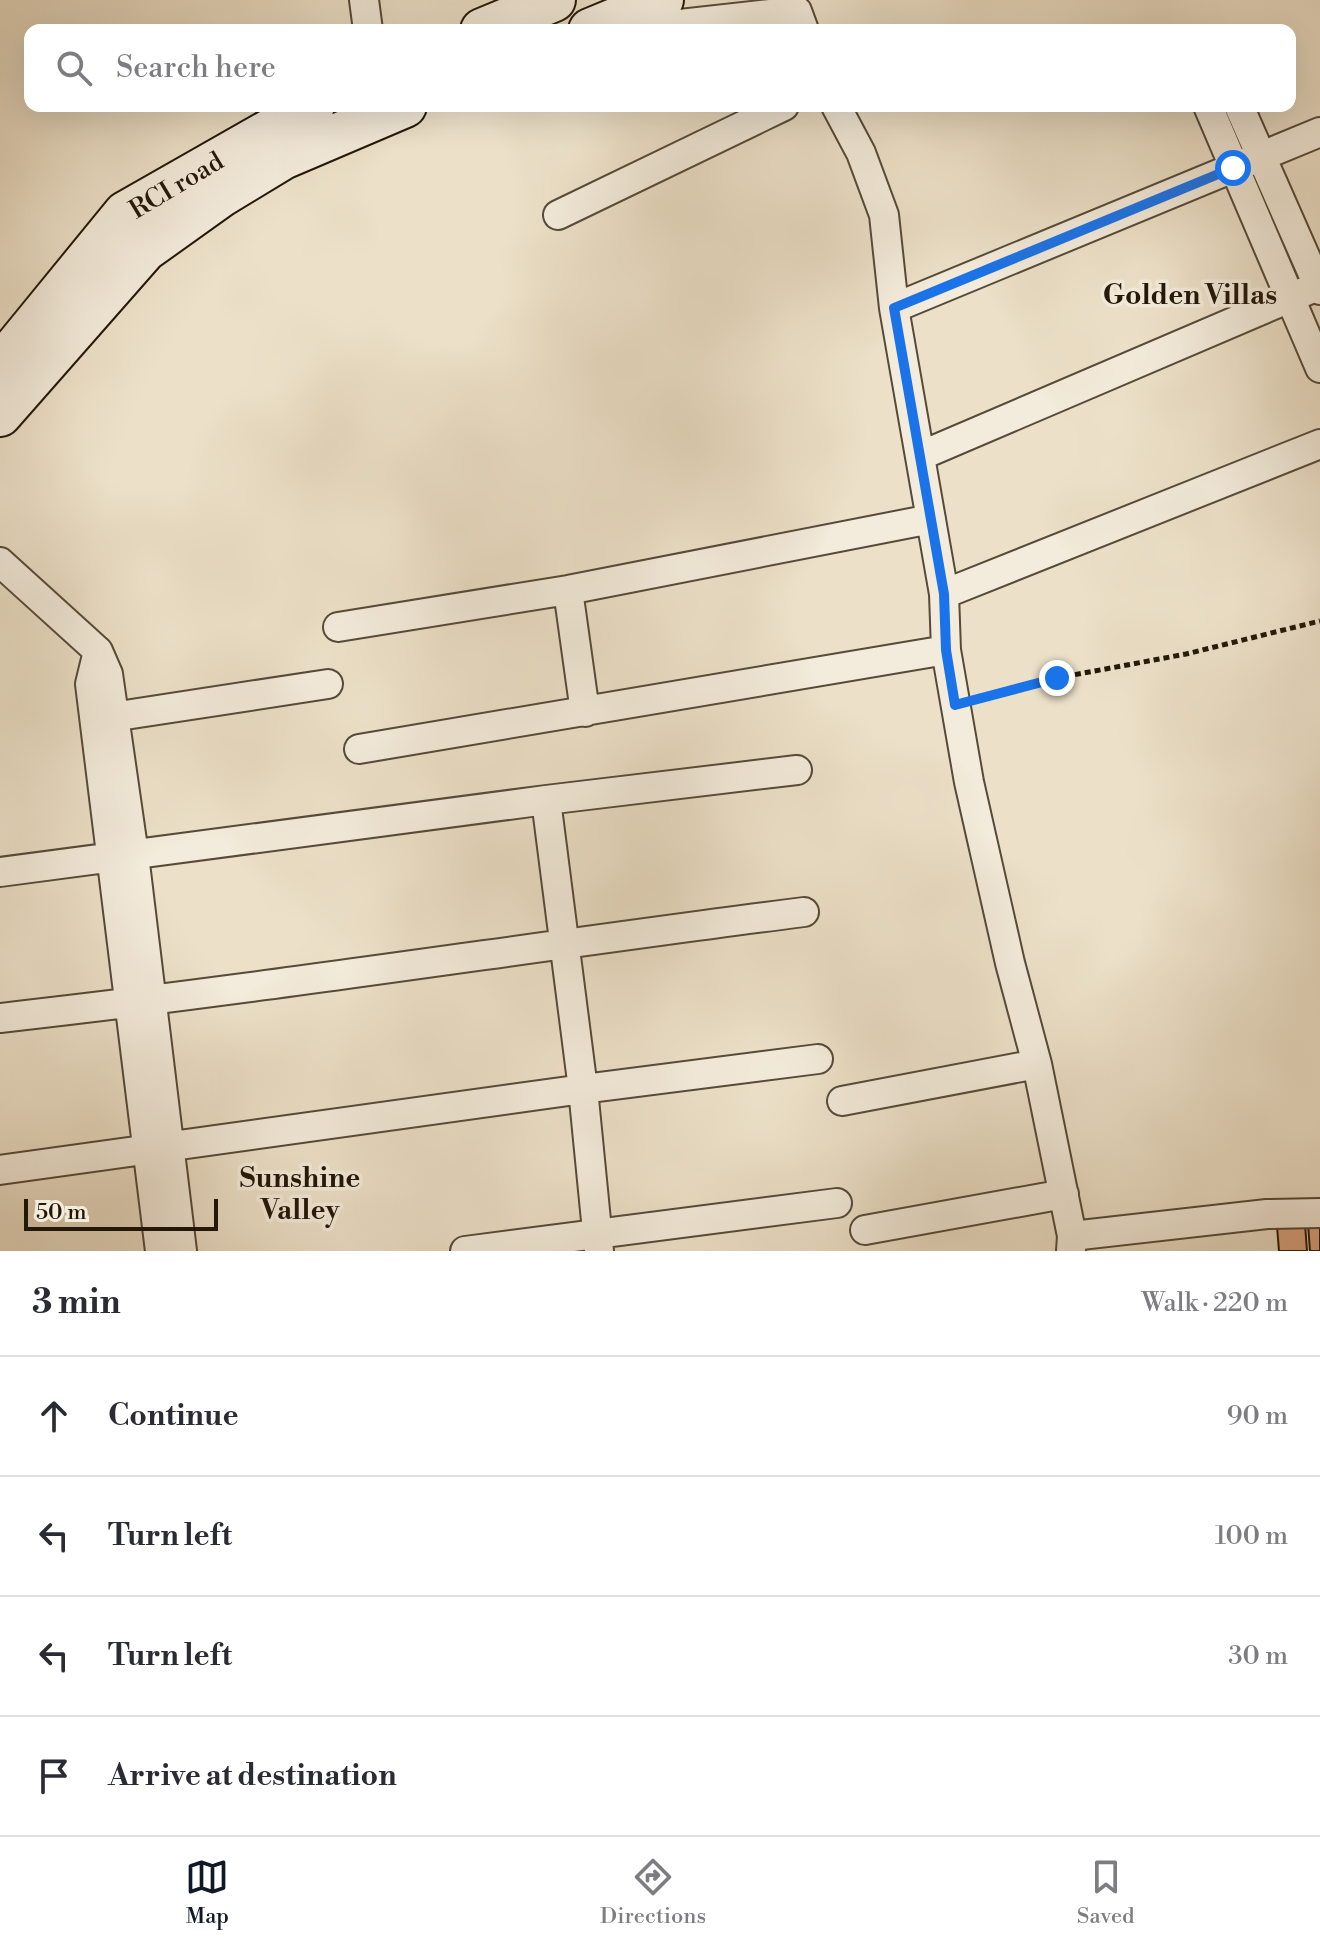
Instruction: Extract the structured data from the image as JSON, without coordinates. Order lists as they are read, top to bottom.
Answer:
{
  "streets": {
    "main road": ["RCI road"]
  },
  "districts": ["Golden Villas", "Sunshine Valley"],
  "scale_bar": "50 m",
  "page": {
    "search": "Search here",
    "scale": "50 m",
    "heading": ["3 min", "Walk · 220 m"],
    "list": [
      ["Continue", "90 m"],
      ["Turn left", "100 m"],
      ["Turn left", "30 m"],
      "Arrive at destination"
    ],
    "nav": ["Map", "Directions", "Saved"]
  }
}
